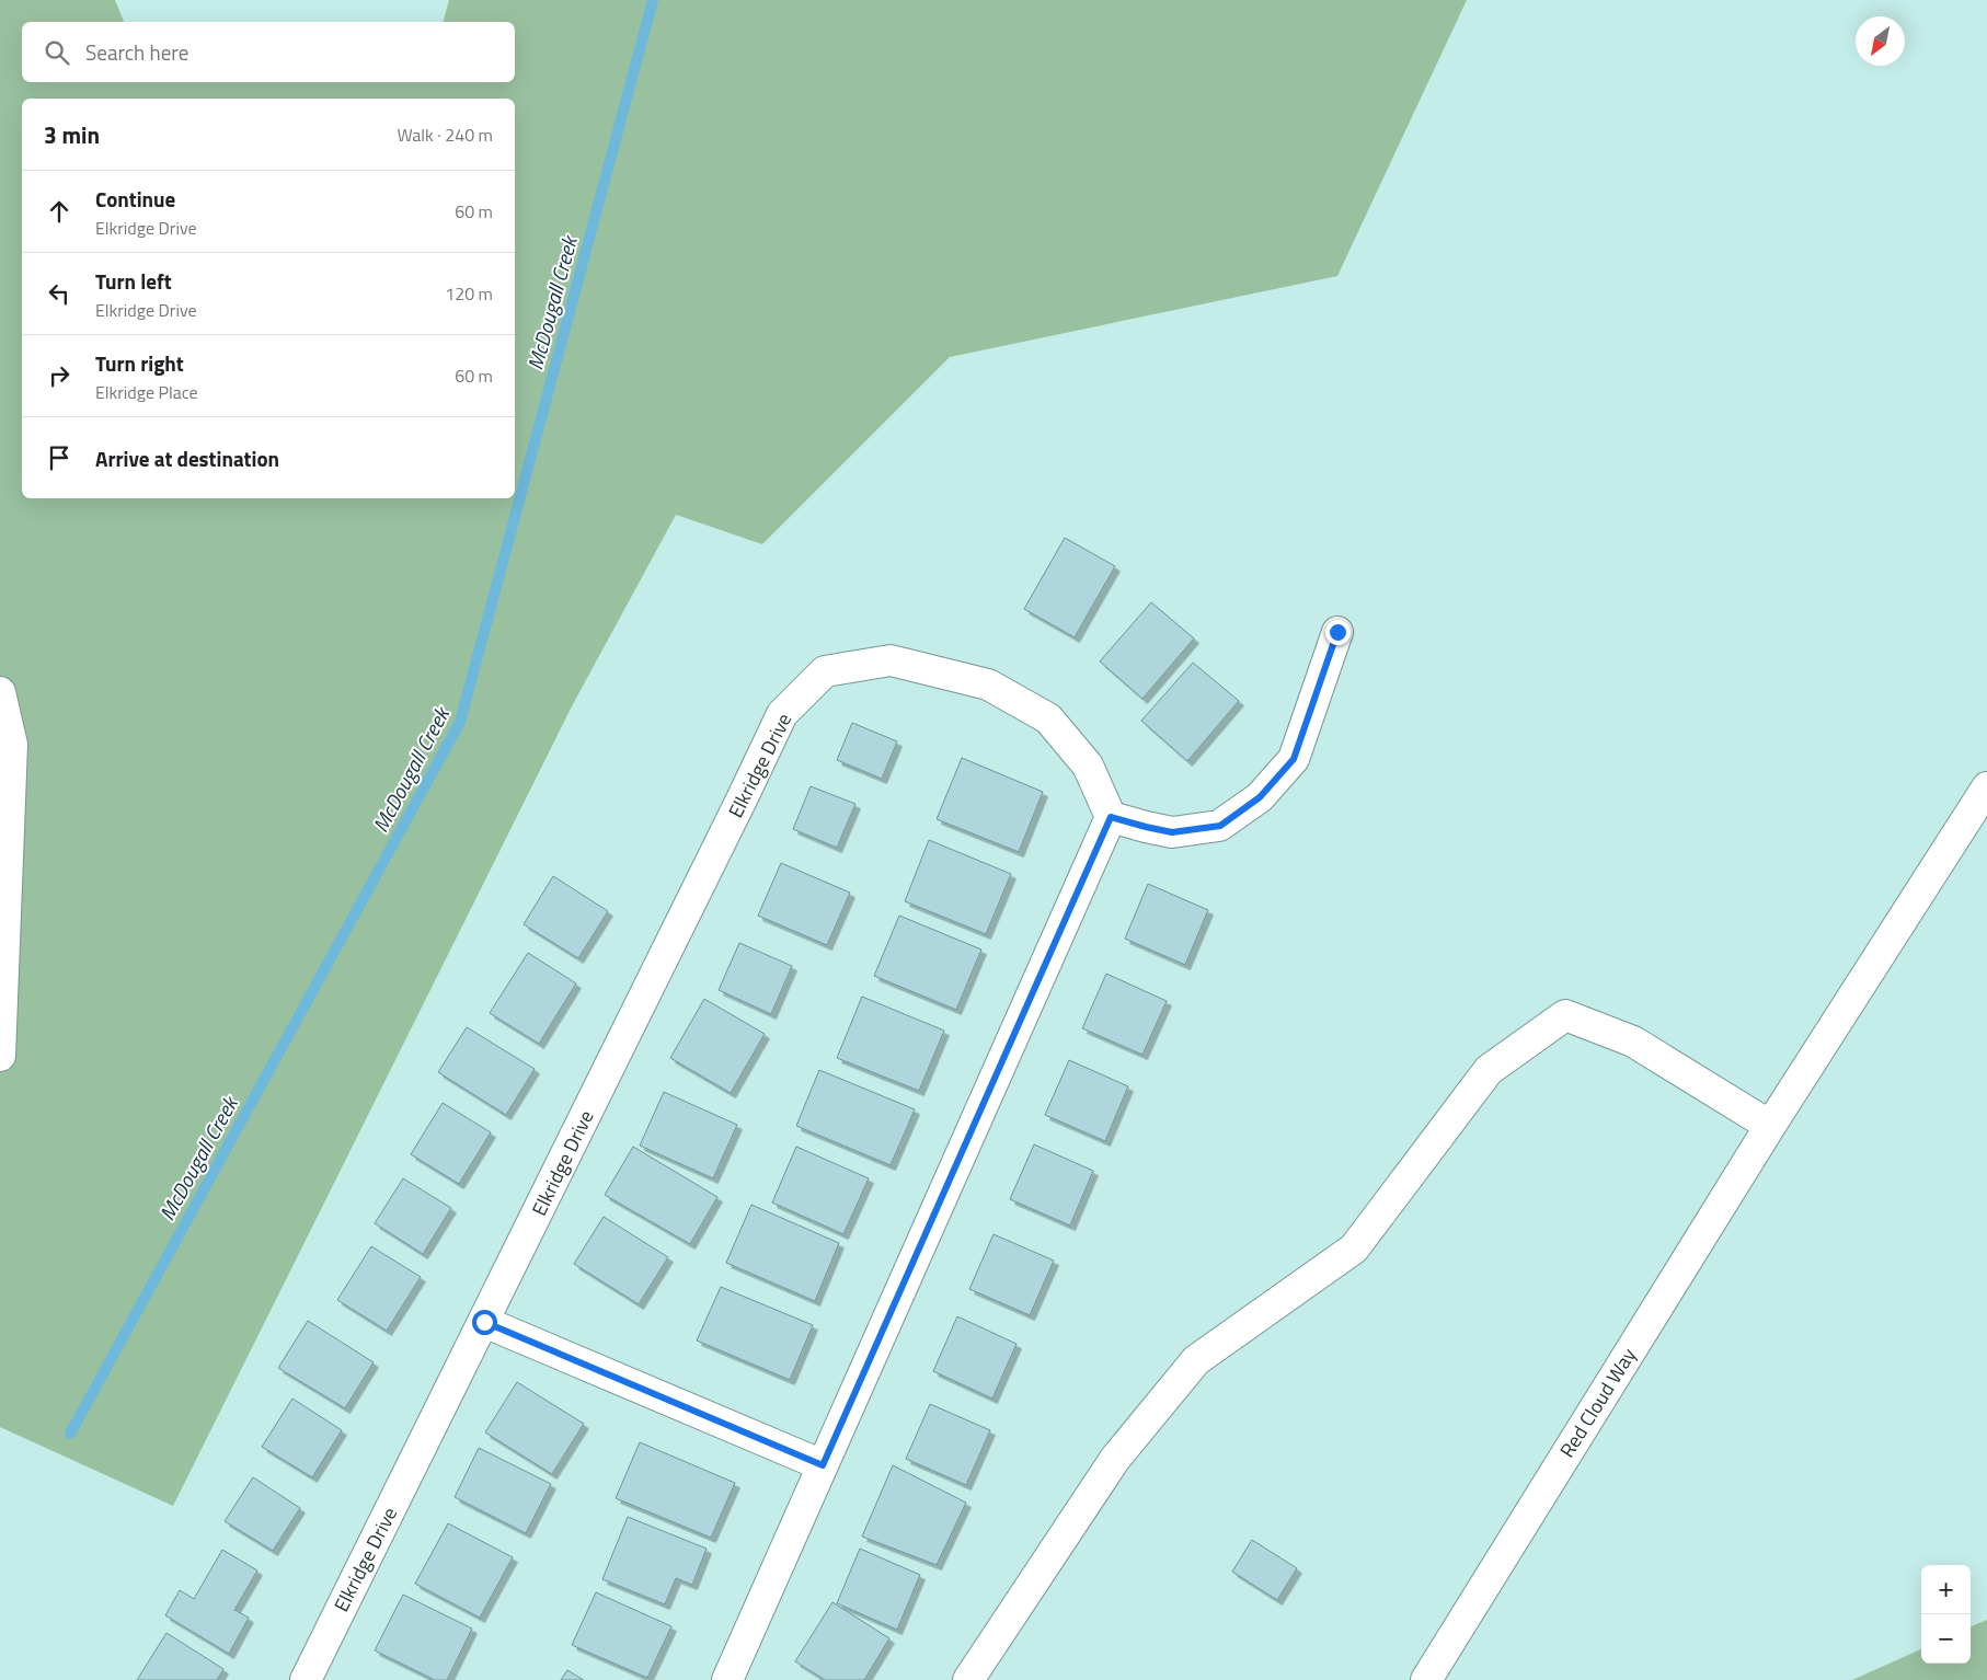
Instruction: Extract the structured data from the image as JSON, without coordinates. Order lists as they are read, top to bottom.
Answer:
{
  "streets": {
    "street": ["Elkridge Drive", "Red Cloud Way"]
  },
  "water": ["McDougall Creek"],
  "north": "bottom left",
  "page": {
    "search": "Search here",
    "heading": ["3 min", "Walk · 240 m"],
    "list": [
      ["Continue", "Elkridge Drive", "60 m"],
      ["Turn left", "Elkridge Drive", "120 m"],
      ["Turn right", "Elkridge Place", "60 m"],
      "Arrive at destination"
    ],
    "map_buttons": ["+", "−"]
  }
}
